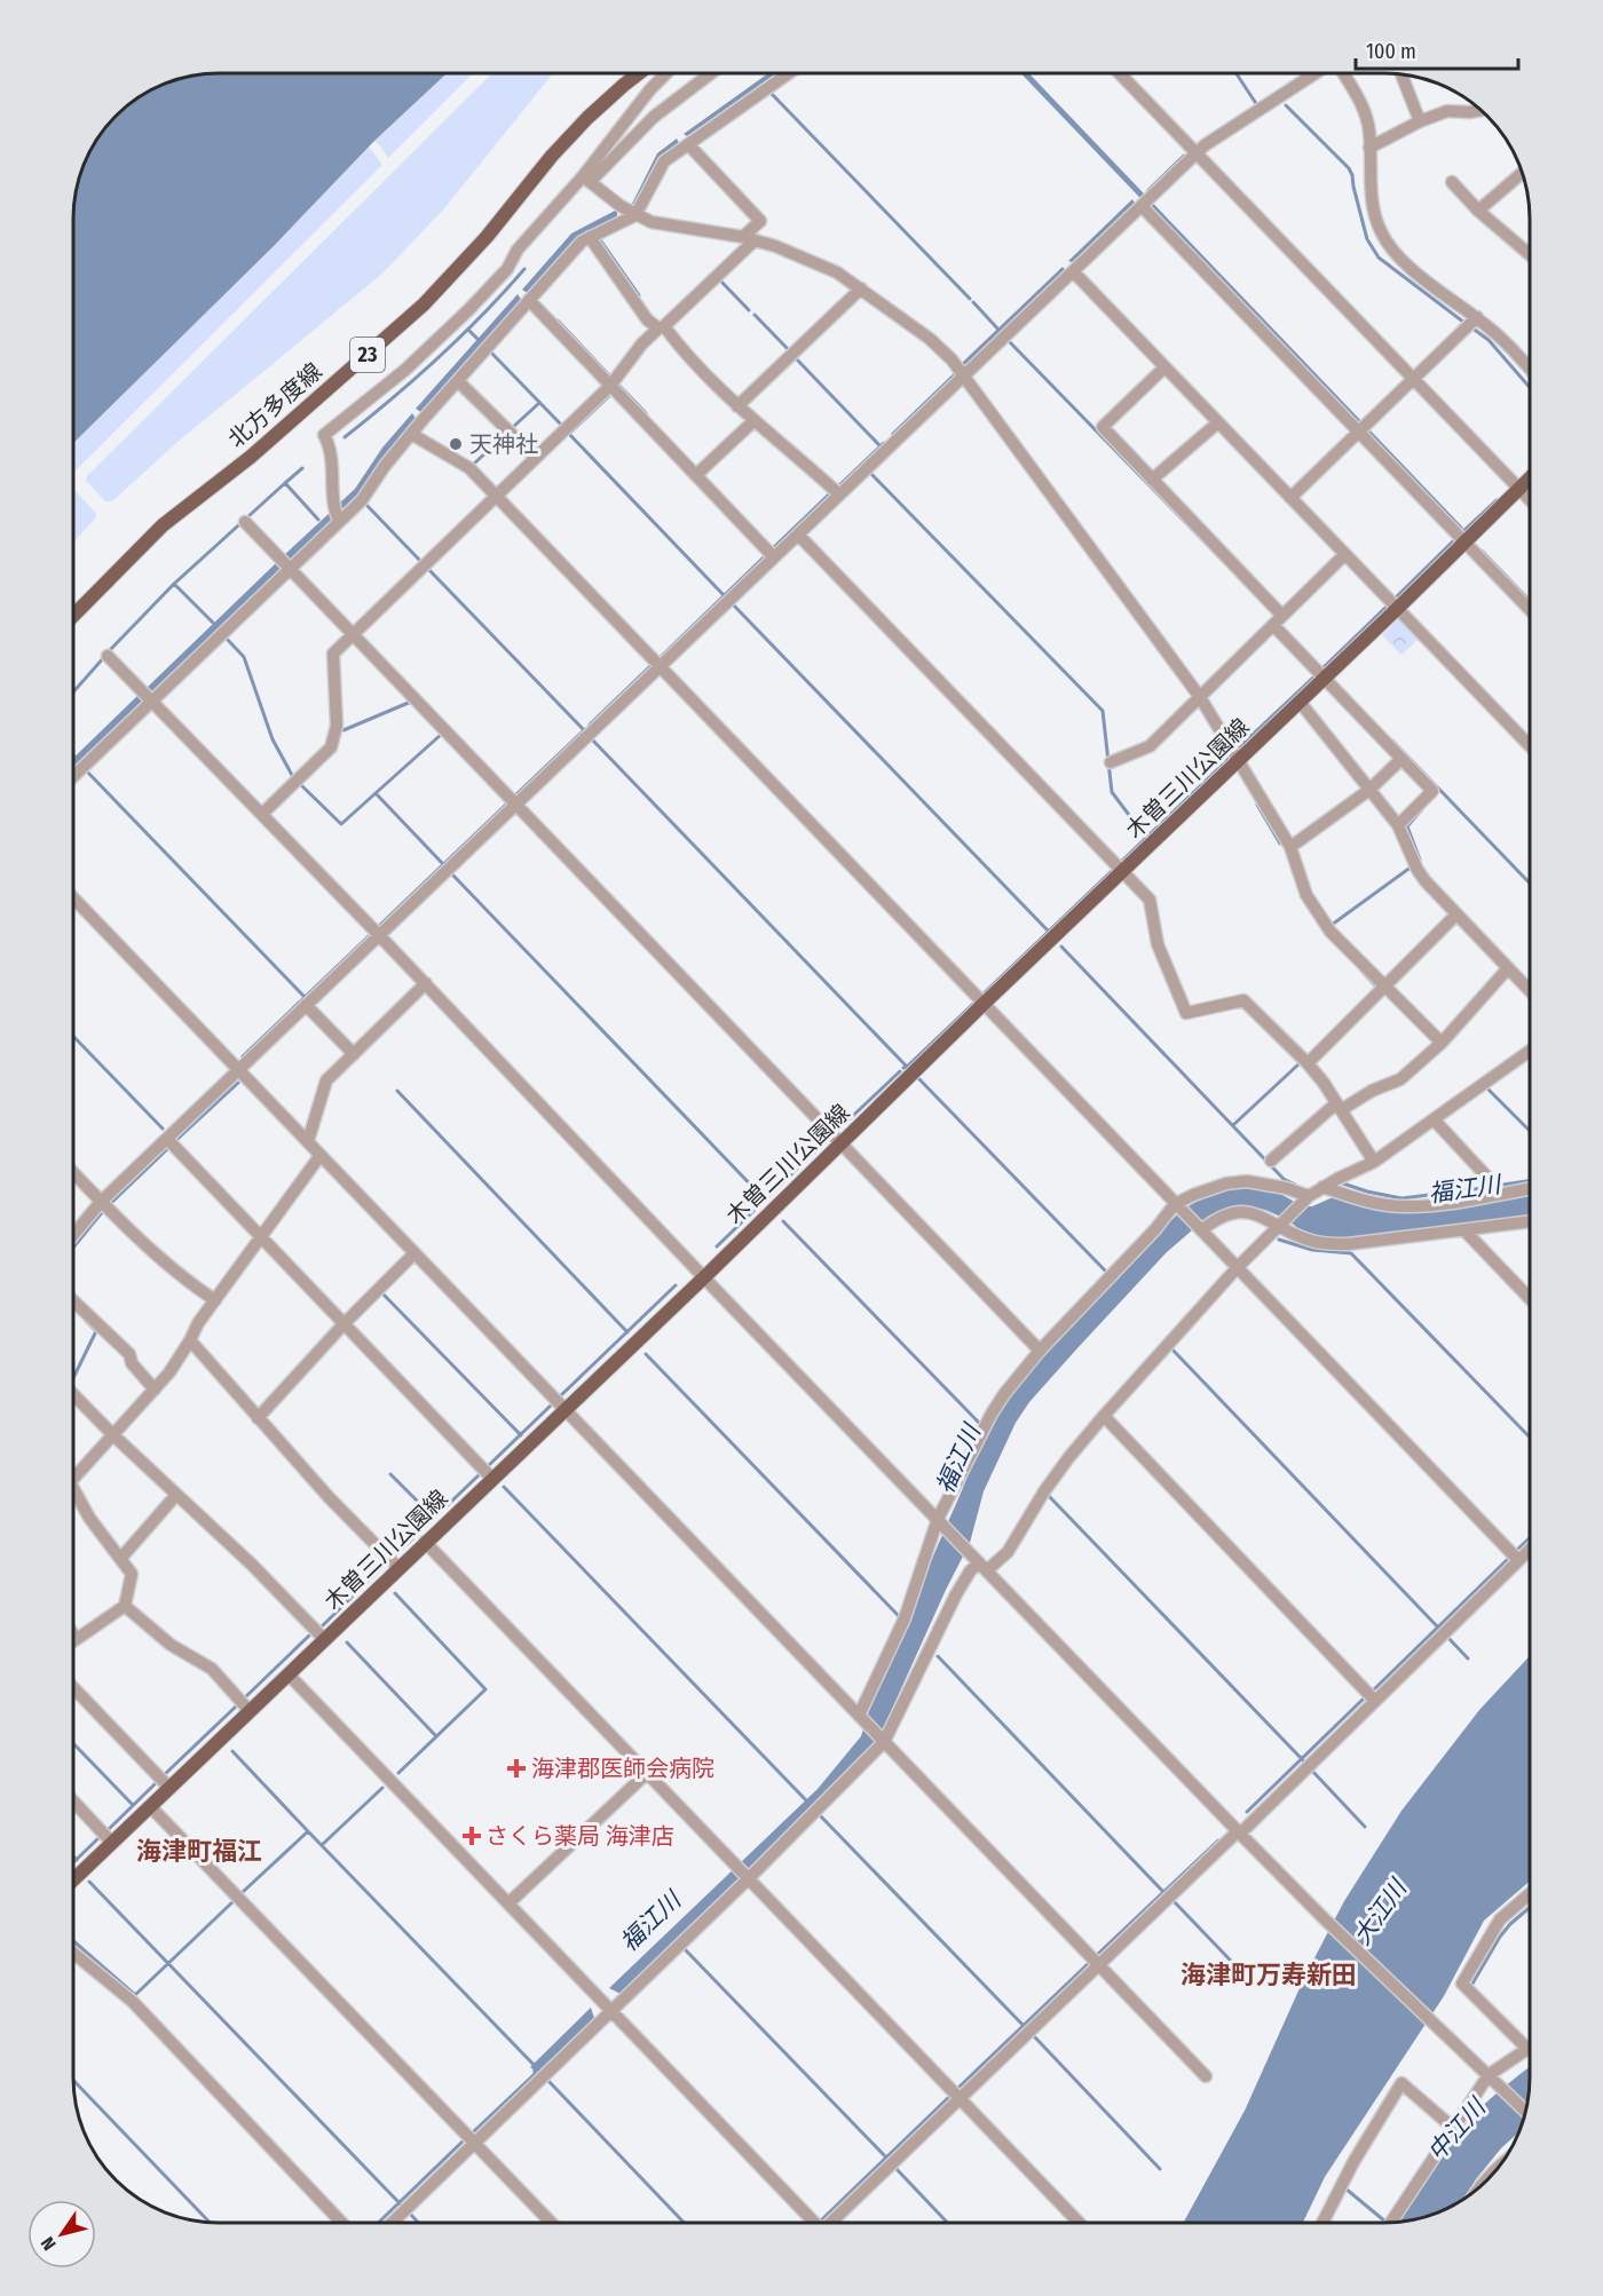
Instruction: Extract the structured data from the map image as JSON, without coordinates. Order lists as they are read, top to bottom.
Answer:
{
  "streets": {
    "main road": ["23", "北方多度線", "木曽三川公園線"]
  },
  "districts": ["海津町福江", "海津町万寿新田"],
  "water": ["福江川", "大江川", "中江川"],
  "places": {
    "other": ["天神社"],
    "health": ["海津郡医師会病院", "さくら薬局 海津店"]
  },
  "scale_bar": "100 m",
  "north": "bottom left"
}
